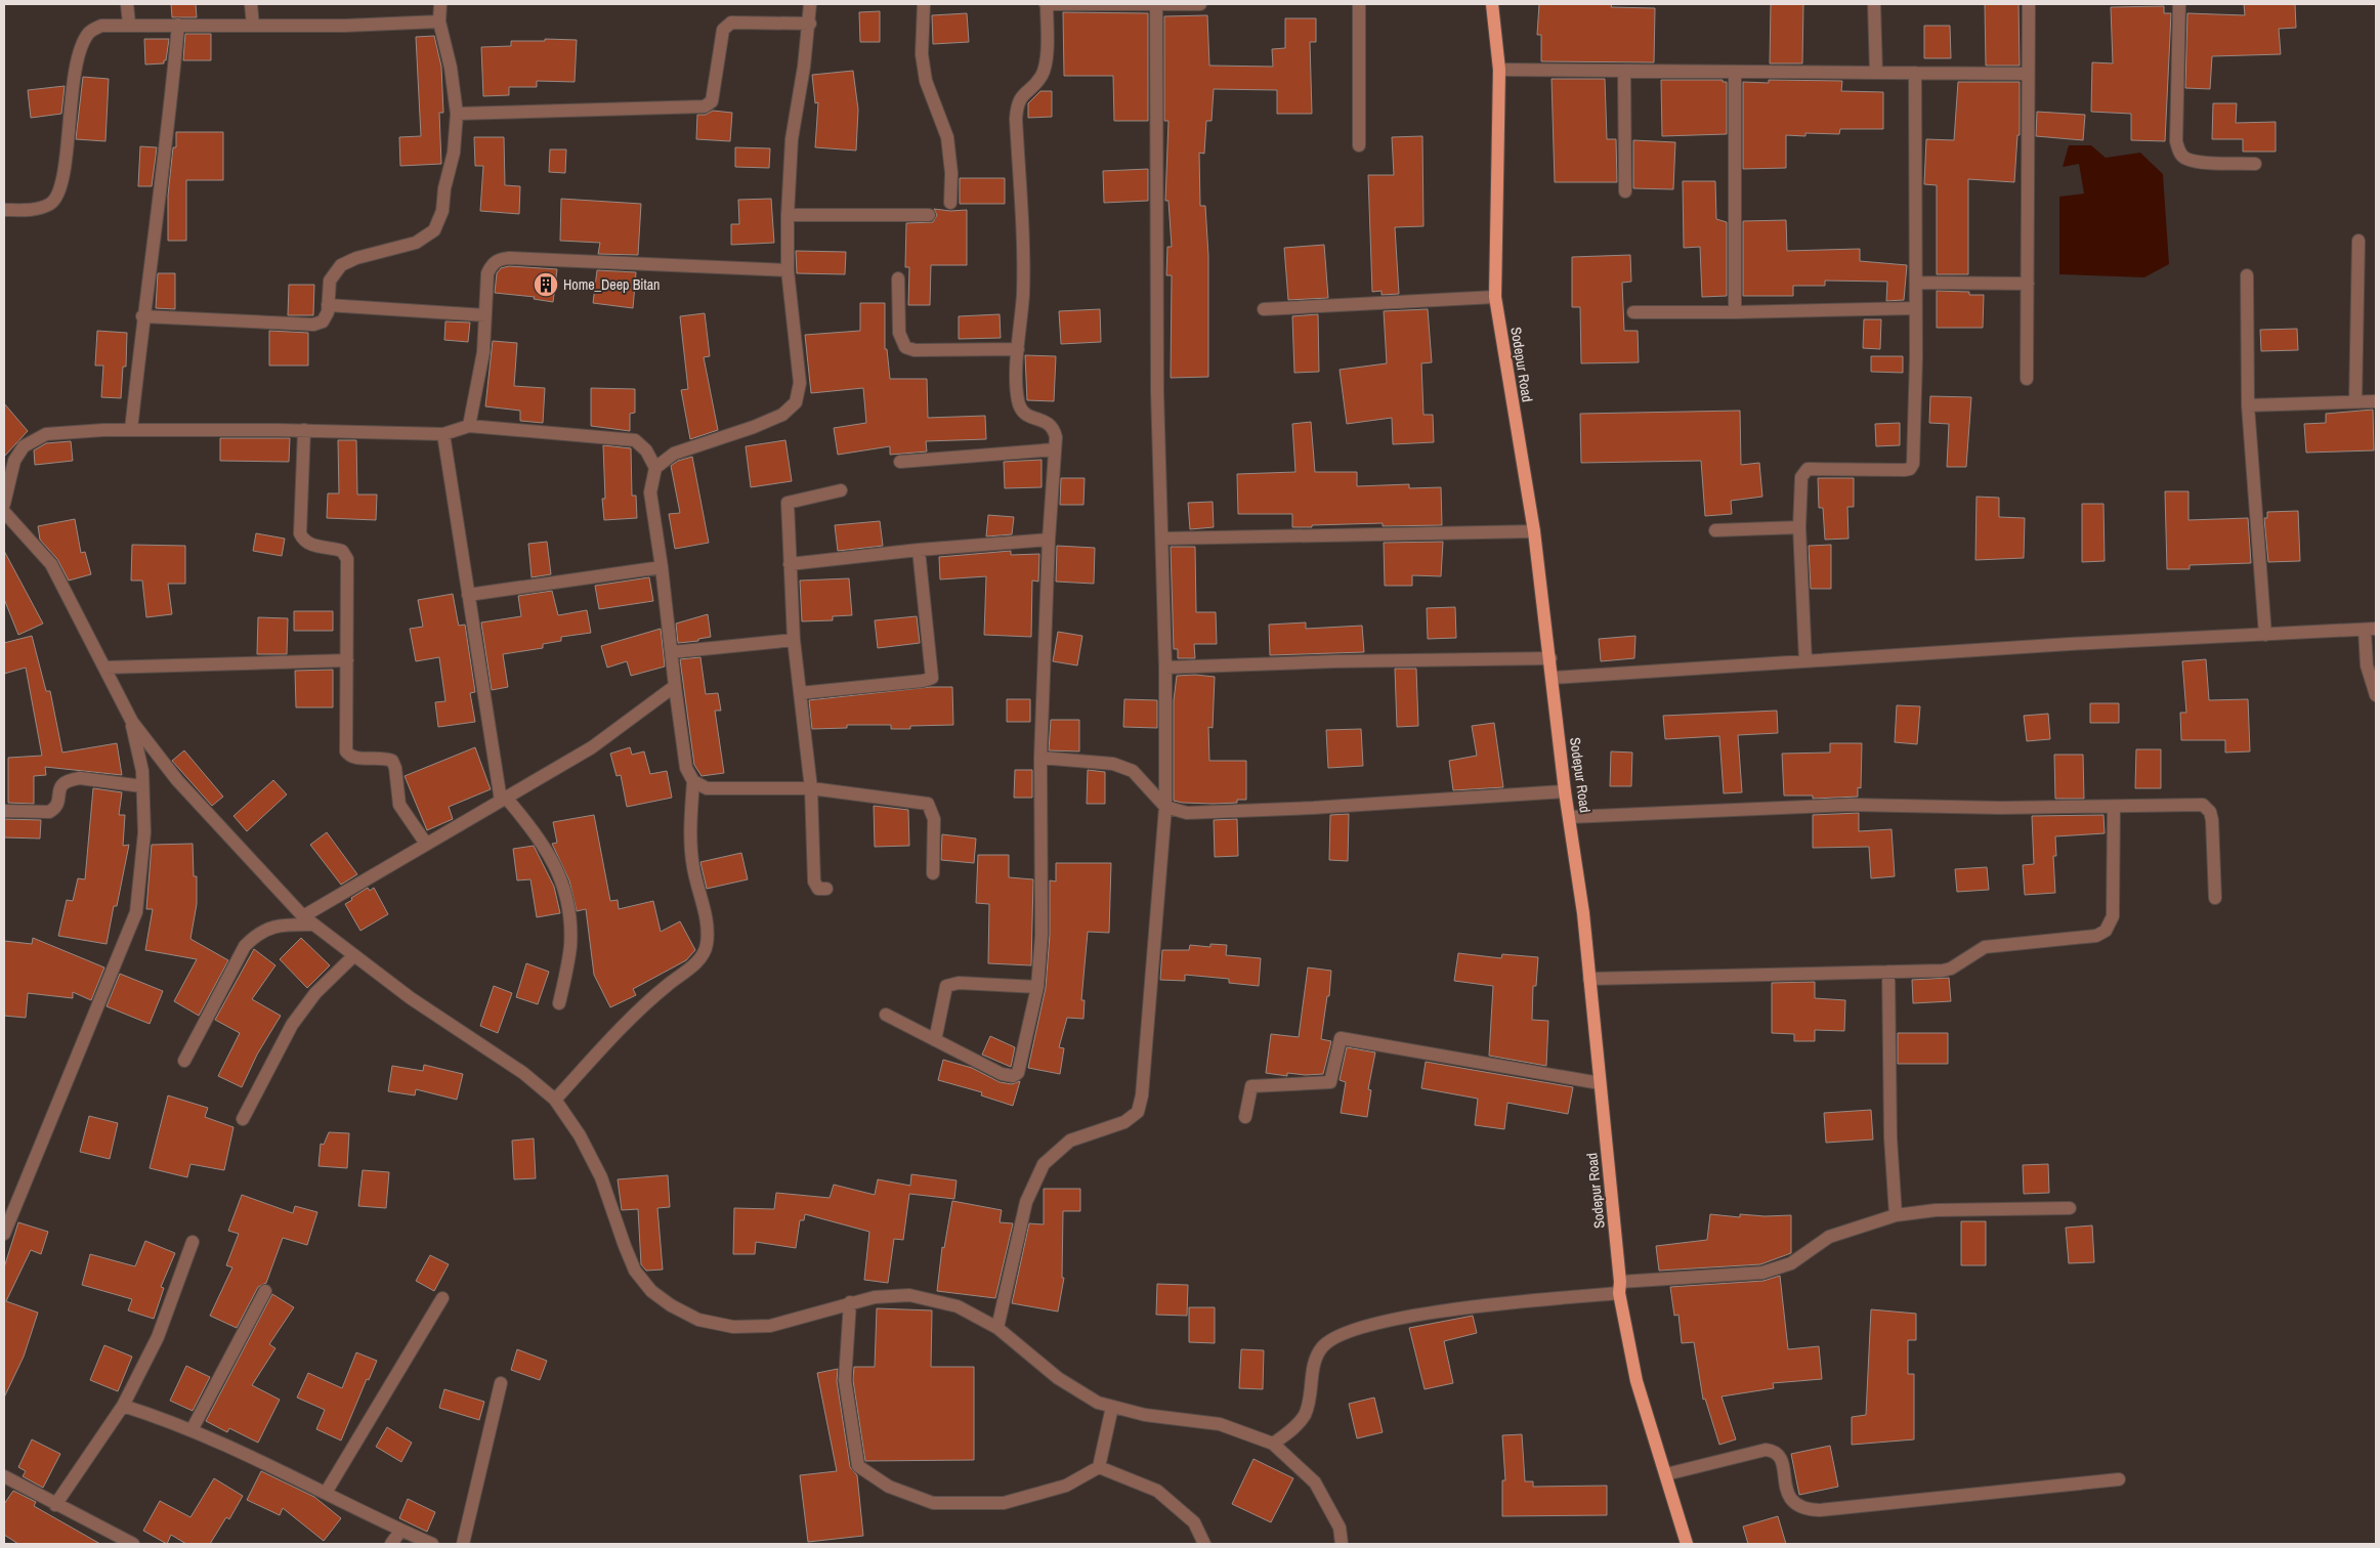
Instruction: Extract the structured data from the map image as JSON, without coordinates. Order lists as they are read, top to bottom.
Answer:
{
  "streets": {
    "main road": ["Sodepur Road"]
  },
  "places": {
    "building": ["Home_Deep Bitan"]
  }
}
